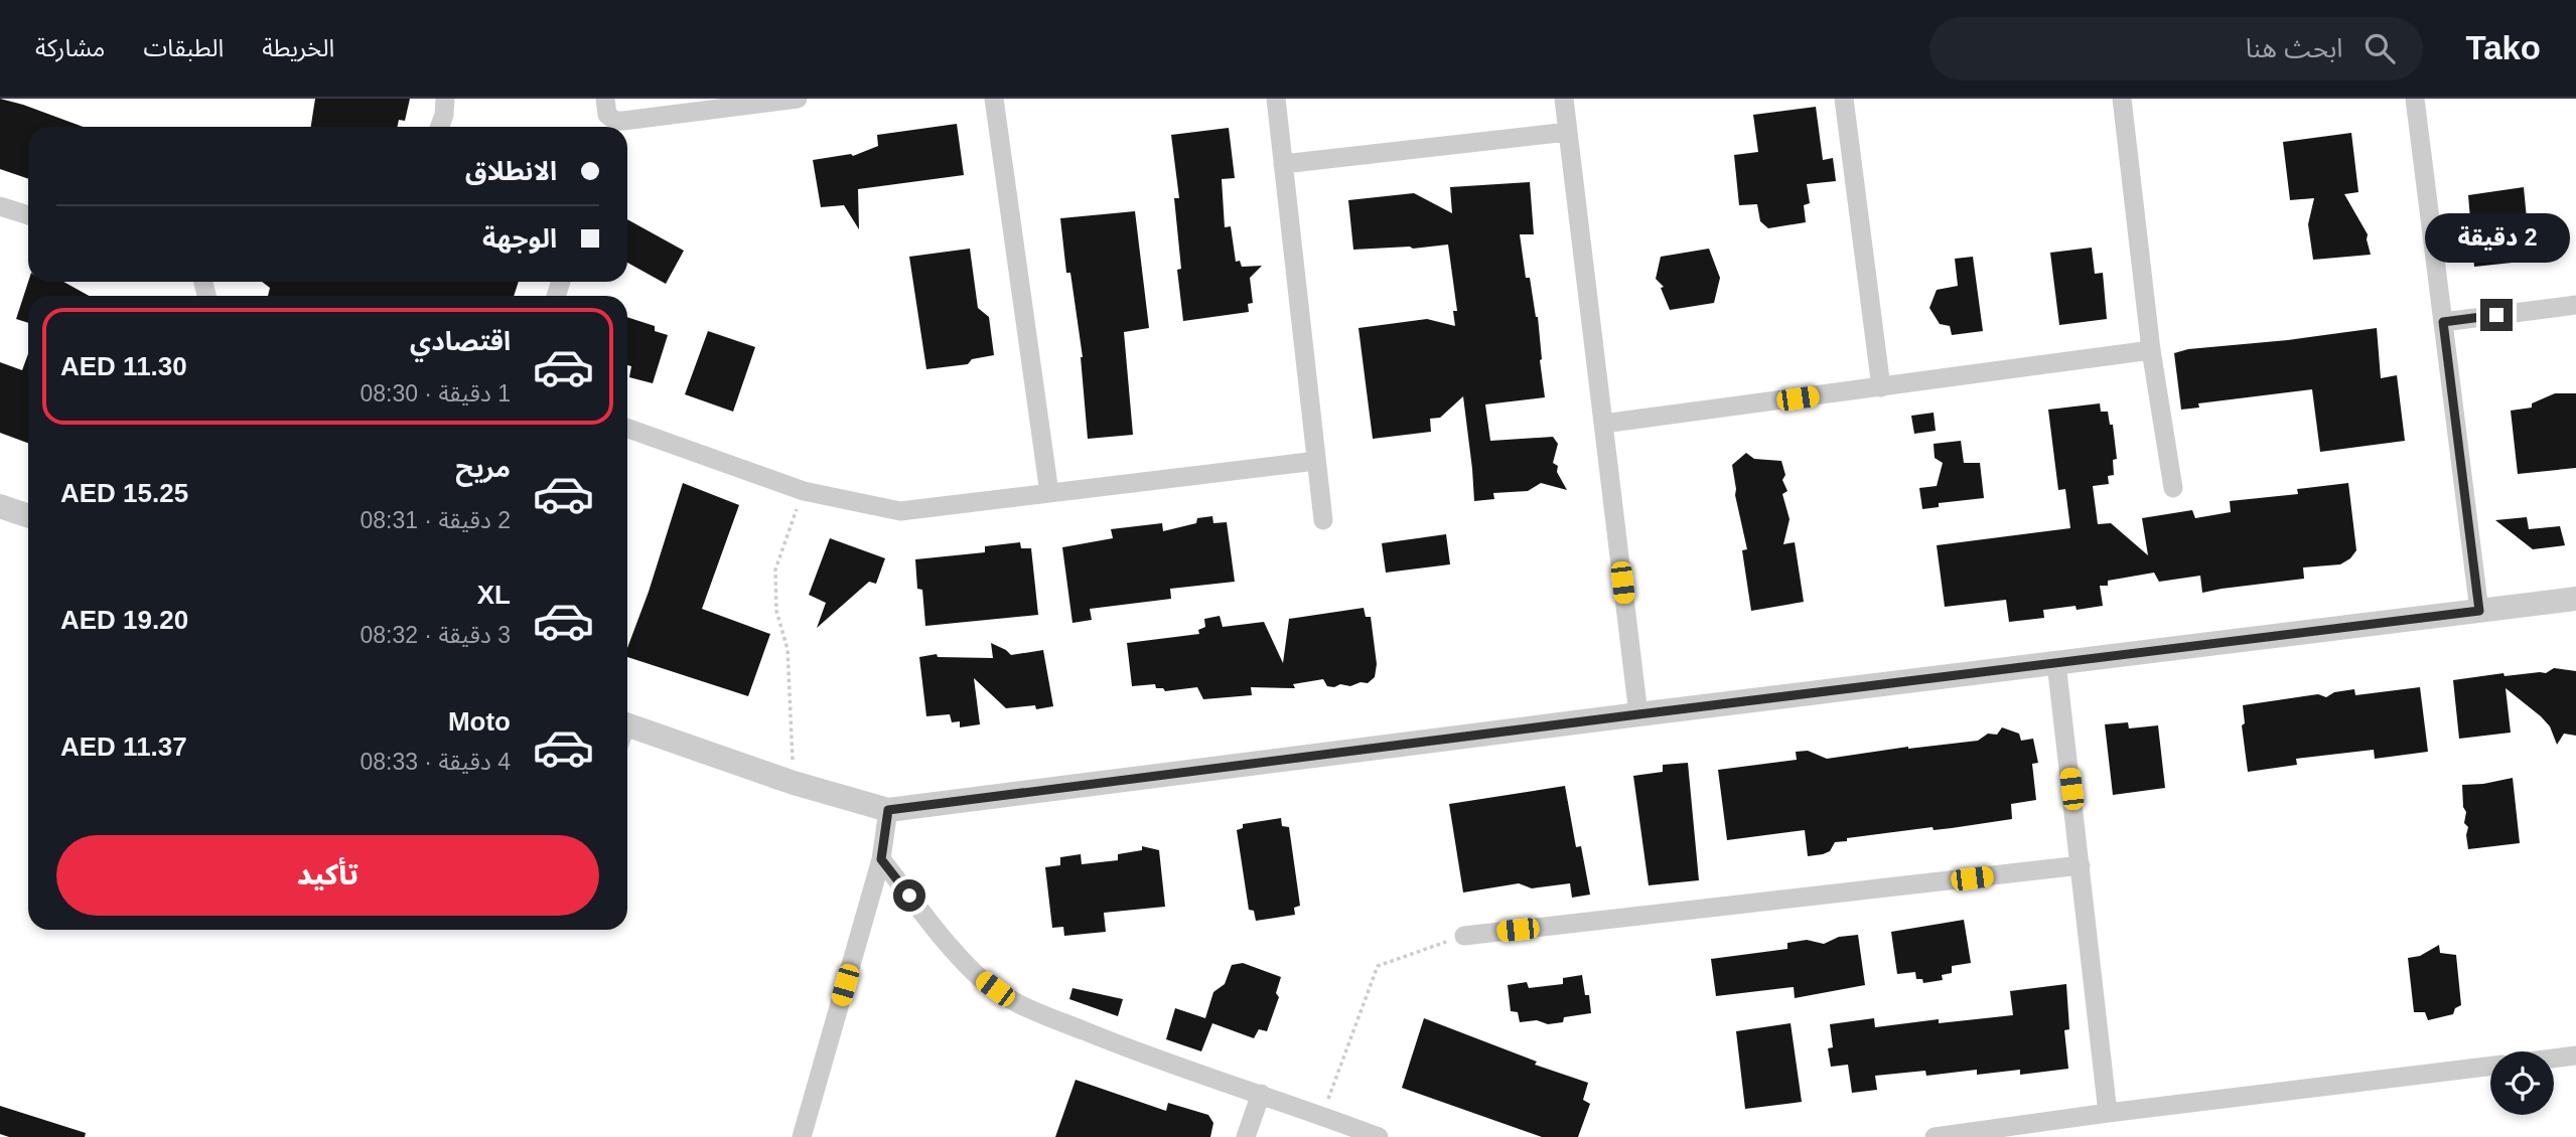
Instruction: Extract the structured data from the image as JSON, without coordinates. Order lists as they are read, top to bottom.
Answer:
{
  "page": {
    "header": "Tako",
    "search": "ابحث هنا",
    "nav": ["الخريطة", "الطبقات", "مشاركة"],
    "banner": ["الانطلاق", "الوجهة"],
    "bubble": "2 دقيقة",
    "list": [
      {
        "name": "اقتصادي",
        "note": "1 دقيقة · 08:30",
        "value": "AED 11.30"
      },
      {
        "name": "مريح",
        "note": "2 دقيقة · 08:31",
        "value": "AED 15.25"
      },
      {
        "name": "XL",
        "note": "3 دقيقة · 08:32",
        "value": "AED 19.20"
      },
      {
        "name": "Moto",
        "note": "4 دقيقة · 08:33",
        "value": "AED 11.37"
      }
    ],
    "buttons": "تأكيد"
  }
}
